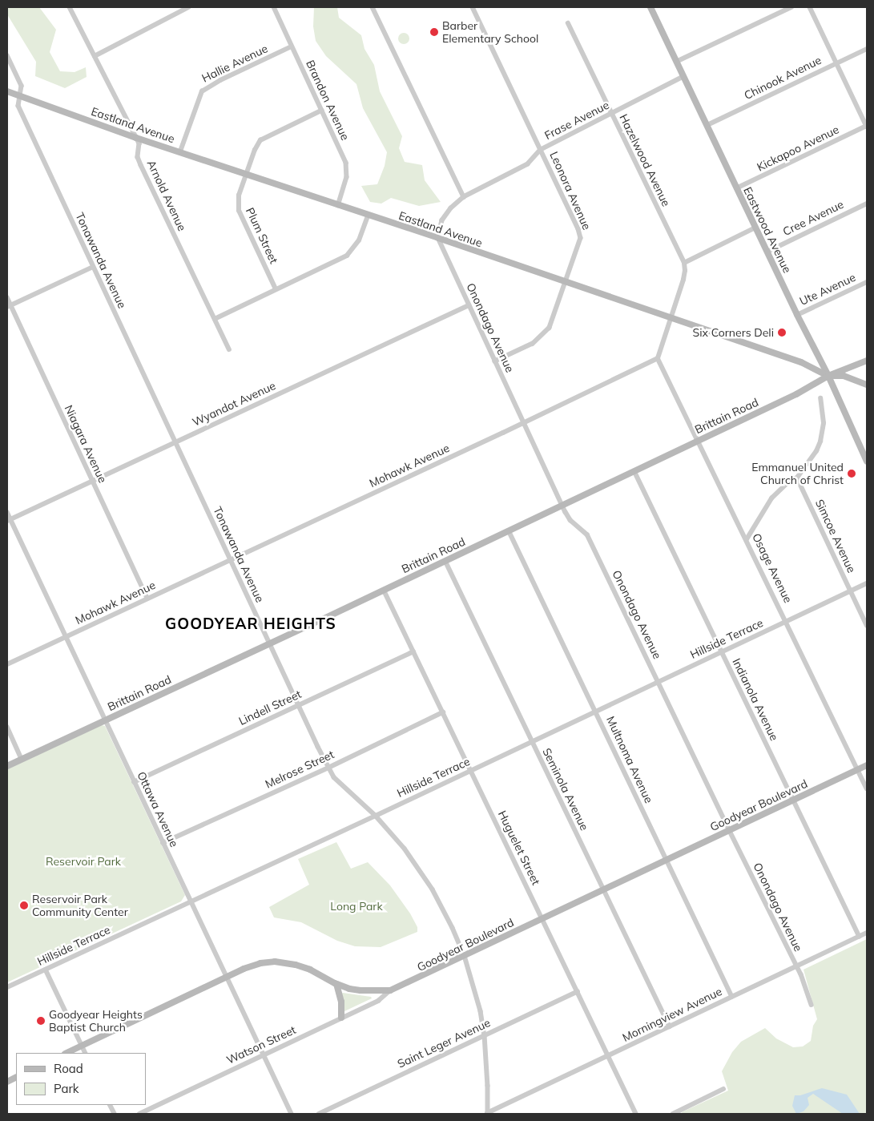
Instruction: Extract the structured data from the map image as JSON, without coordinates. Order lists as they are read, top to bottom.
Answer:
{
  "streets": {
    "street": [
      "Hallie Avenue",
      "Chinook Avenue",
      "Brandon Avenue",
      "Frase Avenue",
      "Eastland Avenue",
      "Kickapoo Avenue",
      "Hazelwood Avenue",
      "Leonora Avenue",
      "Arnold Avenue",
      "Cree Avenue",
      "Eastwood Avenue",
      "Plum Street",
      "Tonawanda Avenue",
      "Ute Avenue",
      "Onondago Avenue",
      "Wyandot Avenue",
      "Brittain Road",
      "Niagara Avenue",
      "Mohawk Avenue",
      "Simcoe Avenue",
      "Osage Avenue",
      "Hillside Terrace",
      "Indianola Avenue",
      "Lindell Street",
      "Multnoma Avenue",
      "Melrose Street",
      "Seminola Avenue",
      "Goodyear Boulevard",
      "Ottawa Avenue",
      "Huguelet Street",
      "Morningview Avenue",
      "Saint Leger Avenue",
      "Watson Street"
    ]
  },
  "crossings": [
    ["Hallie Avenue", "Brandon Avenue"],
    ["Hallie Avenue", "Eastland Avenue"],
    ["Chinook Avenue", "Eastwood Avenue"],
    ["Brandon Avenue", "Eastland Avenue"],
    ["Brandon Avenue", "Plum Street"],
    ["Frase Avenue", "Eastland Avenue"],
    ["Frase Avenue", "Hazelwood Avenue"],
    ["Frase Avenue", "Leonora Avenue"],
    ["Frase Avenue", "Eastwood Avenue"],
    ["Frase Avenue", "Onondago Avenue"],
    ["Eastland Avenue", "Leonora Avenue"],
    ["Eastland Avenue", "Arnold Avenue"],
    ["Eastland Avenue", "Eastwood Avenue"],
    ["Eastland Avenue", "Plum Street"],
    ["Eastland Avenue", "Tonawanda Avenue"],
    ["Eastland Avenue", "Onondago Avenue"],
    ["Eastland Avenue", "Brittain Road"],
    ["Kickapoo Avenue", "Eastwood Avenue"],
    ["Leonora Avenue", "Onondago Avenue"],
    ["Cree Avenue", "Eastwood Avenue"],
    ["Eastwood Avenue", "Ute Avenue"],
    ["Eastwood Avenue", "Brittain Road"],
    ["Tonawanda Avenue", "Wyandot Avenue"],
    ["Tonawanda Avenue", "Brittain Road"],
    ["Tonawanda Avenue", "Mohawk Avenue"],
    ["Tonawanda Avenue", "Hillside Terrace"],
    ["Tonawanda Avenue", "Lindell Street"],
    ["Tonawanda Avenue", "Melrose Street"],
    ["Tonawanda Avenue", "Goodyear Boulevard"],
    ["Tonawanda Avenue", "Morningview Avenue"],
    ["Tonawanda Avenue", "Saint Leger Avenue"],
    ["Onondago Avenue", "Wyandot Avenue"],
    ["Onondago Avenue", "Brittain Road"],
    ["Onondago Avenue", "Mohawk Avenue"],
    ["Onondago Avenue", "Hillside Terrace"],
    ["Onondago Avenue", "Goodyear Boulevard"],
    ["Onondago Avenue", "Morningview Avenue"],
    ["Wyandot Avenue", "Niagara Avenue"],
    ["Wyandot Avenue", "Ottawa Avenue"],
    ["Brittain Road", "Osage Avenue"],
    ["Brittain Road", "Indianola Avenue"],
    ["Brittain Road", "Multnoma Avenue"],
    ["Brittain Road", "Seminola Avenue"],
    ["Brittain Road", "Ottawa Avenue"],
    ["Brittain Road", "Huguelet Street"],
    ["Niagara Avenue", "Mohawk Avenue"],
    ["Mohawk Avenue", "Osage Avenue"],
    ["Mohawk Avenue", "Ottawa Avenue"],
    ["Simcoe Avenue", "Hillside Terrace"],
    ["Osage Avenue", "Hillside Terrace"],
    ["Osage Avenue", "Goodyear Boulevard"],
    ["Hillside Terrace", "Indianola Avenue"],
    ["Hillside Terrace", "Multnoma Avenue"],
    ["Hillside Terrace", "Seminola Avenue"],
    ["Hillside Terrace", "Ottawa Avenue"],
    ["Hillside Terrace", "Huguelet Street"],
    ["Indianola Avenue", "Goodyear Boulevard"],
    ["Indianola Avenue", "Morningview Avenue"],
    ["Lindell Street", "Ottawa Avenue"],
    ["Lindell Street", "Huguelet Street"],
    ["Multnoma Avenue", "Goodyear Boulevard"],
    ["Multnoma Avenue", "Morningview Avenue"],
    ["Melrose Street", "Ottawa Avenue"],
    ["Melrose Street", "Huguelet Street"],
    ["Seminola Avenue", "Goodyear Boulevard"],
    ["Seminola Avenue", "Morningview Avenue"],
    ["Goodyear Boulevard", "Ottawa Avenue"],
    ["Goodyear Boulevard", "Huguelet Street"],
    ["Goodyear Boulevard", "Watson Street"],
    ["Ottawa Avenue", "Watson Street"],
    ["Huguelet Street", "Morningview Avenue"],
    ["Huguelet Street", "Saint Leger Avenue"]
  ],
  "districts": ["GOODYEAR HEIGHTS"],
  "parks": ["Reservoir Park", "Long Park"],
  "places": [
    "Barber Elementary School",
    "Six Corners Deli",
    "Emmanuel United Church of Christ",
    "Reservoir Park Community Center",
    "Goodyear Heights Baptist Church"
  ],
  "legend": ["Road", "Park"]
}
